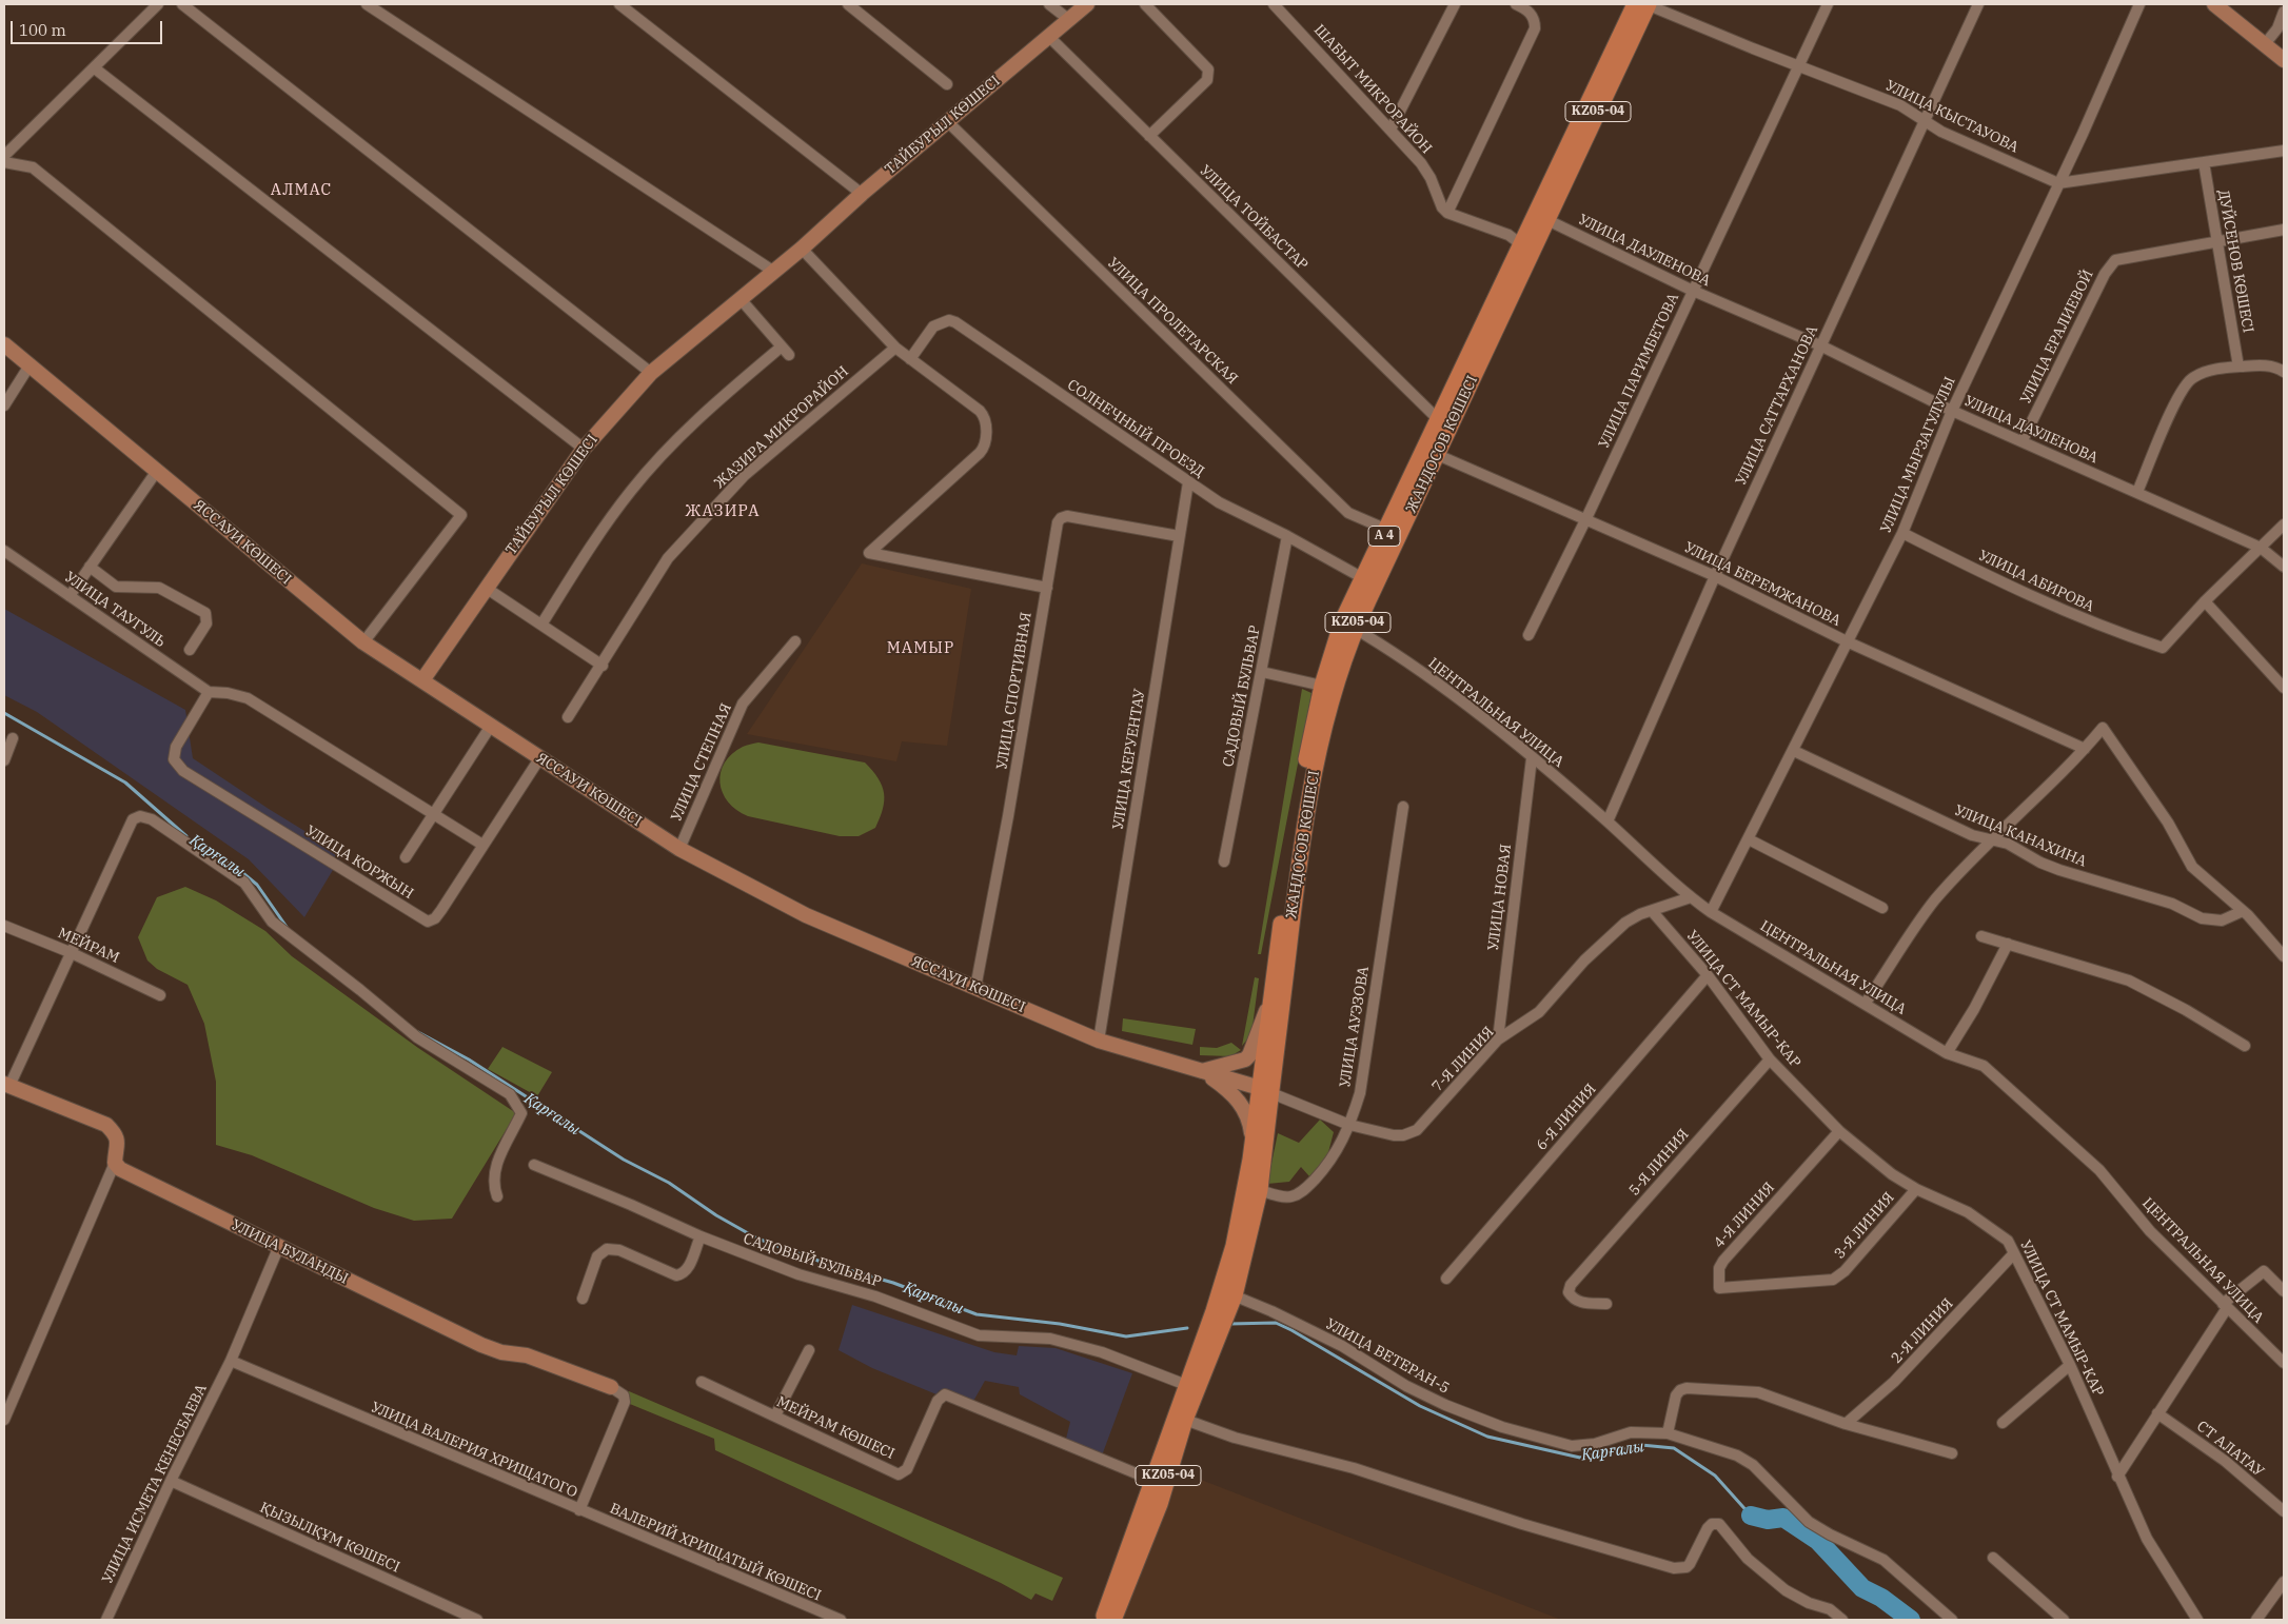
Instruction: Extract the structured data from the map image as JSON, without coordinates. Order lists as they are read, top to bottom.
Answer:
{
  "streets": {
    "main road": ["KZ05-04", "ЖАНДОСОВ КӨШЕСІ", "А 4"],
    "street": [
      "ШАБЫТ МИКРОРАЙОН",
      "УЛИЦА КЫСТАУОВА",
      "ТАЙБУРЫЛ КӨШЕСІ",
      "УЛИЦА ТОЙБАСТАР",
      "УЛИЦА ДАУЛЕНОВА",
      "ДУЙСЕНОВ КӨШЕСІ",
      "УЛИЦА ПРОЛЕТАРСКАЯ",
      "УЛИЦА ЕРАЛИЕВОЙ",
      "УЛИЦА ПАРИМБЕТОВА",
      "УЛИЦА САТТАРХАНОВА",
      "ЖАЗИРА МИКРОРАЙОН",
      "СОЛНЕЧНЫЙ ПРОЕЗД",
      "УЛИЦА МЫРЗАГУЛУЛЫ",
      "ЯССАУИ КӨШЕСІ",
      "УЛИЦА АБИРОВА",
      "УЛИЦА БЕРЕМЖАНОВА",
      "УЛИЦА ТАУГУЛЬ",
      "УЛИЦА СПОРТИВНАЯ",
      "САДОВЫЙ БУЛЬВАР",
      "ЦЕНТРАЛЬНАЯ УЛИЦА",
      "УЛИЦА КЕРУЕНТАУ",
      "УЛИЦА СТЕПНАЯ",
      "УЛИЦА КАНАХИНА",
      "УЛИЦА КОРЖЫН",
      "УЛИЦА НОВАЯ",
      "МЕЙРАМ",
      "УЛИЦА СТ МАМЫР-КАР",
      "УЛИЦА АУЭЗОВА",
      "7-Я ЛИНИЯ",
      "6-Я ЛИНИЯ",
      "5-Я ЛИНИЯ",
      "4-Я ЛИНИЯ",
      "3-Я ЛИНИЯ",
      "УЛИЦА БУЛАНДЫ",
      "2-Я ЛИНИЯ",
      "УЛИЦА ВЕТЕРАН-5",
      "МЕЙРАМ КӨШЕСІ",
      "СТ АЛАТАУ",
      "УЛИЦА ВАЛЕРИЯ ХРИЩАТОГО",
      "УЛИЦА ИСМЕТА КЕНЕСБАЕВА",
      "ҚЫЗЫЛҚҰМ КӨШЕСІ",
      "ВАЛЕРИЙ ХРИЩАТЫЙ КӨШЕСІ"
    ]
  },
  "crossings": [
    ["KZ05-04", "ЖАНДОСОВ КӨШЕСІ"],
    ["KZ05-04", "ЯССАУИ КӨШЕСІ"],
    ["KZ05-04", "САДОВЫЙ БУЛЬВАР"],
    ["KZ05-04", "УЛИЦА АУЭЗОВА"],
    ["KZ05-04", "7-Я ЛИНИЯ"],
    ["KZ05-04", "УЛИЦА ВЕТЕРАН-5"],
    ["KZ05-04", "МЕЙРАМ КӨШЕСІ"],
    ["УЛИЦА КЫСТАУОВА", "УЛИЦА ПАРИМБЕТОВА"],
    ["УЛИЦА КЫСТАУОВА", "УЛИЦА САТТАРХАНОВА"],
    ["УЛИЦА КЫСТАУОВА", "ЖАНДОСОВ КӨШЕСІ"],
    ["УЛИЦА КЫСТАУОВА", "УЛИЦА МЫРЗАГУЛУЛЫ"],
    ["ТАЙБУРЫЛ КӨШЕСІ", "УЛИЦА ТОЙБАСТАР"],
    ["ТАЙБУРЫЛ КӨШЕСІ", "УЛИЦА ПРОЛЕТАРСКАЯ"],
    ["ТАЙБУРЫЛ КӨШЕСІ", "ЯССАУИ КӨШЕСІ"],
    ["УЛИЦА ТОЙБАСТАР", "ЖАНДОСОВ КӨШЕСІ"],
    ["УЛИЦА ДАУЛЕНОВА", "УЛИЦА ЕРАЛИЕВОЙ"],
    ["УЛИЦА ДАУЛЕНОВА", "УЛИЦА ПАРИМБЕТОВА"],
    ["УЛИЦА ДАУЛЕНОВА", "УЛИЦА САТТАРХАНОВА"],
    ["УЛИЦА ДАУЛЕНОВА", "ЖАНДОСОВ КӨШЕСІ"],
    ["УЛИЦА ДАУЛЕНОВА", "УЛИЦА МЫРЗАГУЛУЛЫ"],
    ["ДУЙСЕНОВ КӨШЕСІ", "УЛИЦА ЕРАЛИЕВОЙ"],
    ["УЛИЦА ПРОЛЕТАРСКАЯ", "ЖАНДОСОВ КӨШЕСІ"],
    ["УЛИЦА ПАРИМБЕТОВА", "УЛИЦА БЕРЕМЖАНОВА"],
    ["УЛИЦА САТТАРХАНОВА", "УЛИЦА БЕРЕМЖАНОВА"],
    ["УЛИЦА САТТАРХАНОВА", "ЦЕНТРАЛЬНАЯ УЛИЦА"],
    ["СОЛНЕЧНЫЙ ПРОЕЗД", "ЖАНДОСОВ КӨШЕСІ"],
    ["СОЛНЕЧНЫЙ ПРОЕЗД", "САДОВЫЙ БУЛЬВАР"],
    ["СОЛНЕЧНЫЙ ПРОЕЗД", "УЛИЦА КЕРУЕНТАУ"],
    ["ЖАНДОСОВ КӨШЕСІ", "ЯССАУИ КӨШЕСІ"],
    ["ЖАНДОСОВ КӨШЕСІ", "УЛИЦА БЕРЕМЖАНОВА"],
    ["ЖАНДОСОВ КӨШЕСІ", "ЦЕНТРАЛЬНАЯ УЛИЦА"],
    ["ЖАНДОСОВ КӨШЕСІ", "7-Я ЛИНИЯ"],
    ["УЛИЦА МЫРЗАГУЛУЛЫ", "УЛИЦА АБИРОВА"],
    ["УЛИЦА МЫРЗАГУЛУЛЫ", "УЛИЦА БЕРЕМЖАНОВА"],
    ["УЛИЦА МЫРЗАГУЛУЛЫ", "ЦЕНТРАЛЬНАЯ УЛИЦА"],
    ["УЛИЦА МЫРЗАГУЛУЛЫ", "УЛИЦА КАНАХИНА"],
    ["ЯССАУИ КӨШЕСІ", "УЛИЦА СПОРТИВНАЯ"],
    ["ЯССАУИ КӨШЕСІ", "УЛИЦА КЕРУЕНТАУ"],
    ["ЯССАУИ КӨШЕСІ", "УЛИЦА СТЕПНАЯ"],
    ["ЯССАУИ КӨШЕСІ", "УЛИЦА КОРЖЫН"],
    ["ЯССАУИ КӨШЕСІ", "7-Я ЛИНИЯ"],
    ["УЛИЦА ТАУГУЛЬ", "УЛИЦА КОРЖЫН"],
    ["УЛИЦА СПОРТИВНАЯ", "УЛИЦА КЕРУЕНТАУ"],
    ["ЦЕНТРАЛЬНАЯ УЛИЦА", "УЛИЦА НОВАЯ"],
    ["ЦЕНТРАЛЬНАЯ УЛИЦА", "7-Я ЛИНИЯ"],
    ["УЛИЦА НОВАЯ", "7-Я ЛИНИЯ"],
    ["УЛИЦА СТ МАМЫР-КАР", "7-Я ЛИНИЯ"],
    ["УЛИЦА СТ МАМЫР-КАР", "6-Я ЛИНИЯ"],
    ["УЛИЦА СТ МАМЫР-КАР", "5-Я ЛИНИЯ"],
    ["УЛИЦА СТ МАМЫР-КАР", "4-Я ЛИНИЯ"],
    ["УЛИЦА СТ МАМЫР-КАР", "3-Я ЛИНИЯ"],
    ["УЛИЦА СТ МАМЫР-КАР", "2-Я ЛИНИЯ"],
    ["УЛИЦА АУЭЗОВА", "7-Я ЛИНИЯ"],
    ["4-Я ЛИНИЯ", "3-Я ЛИНИЯ"],
    ["УЛИЦА БУЛАНДЫ", "УЛИЦА ВАЛЕРИЯ ХРИЩАТОГО"],
    ["УЛИЦА БУЛАНДЫ", "УЛИЦА ИСМЕТА КЕНЕСБАЕВА"],
    ["УЛИЦА ВАЛЕРИЯ ХРИЩАТОГО", "УЛИЦА ИСМЕТА КЕНЕСБАЕВА"],
    ["УЛИЦА ВАЛЕРИЯ ХРИЩАТОГО", "ВАЛЕРИЙ ХРИЩАТЫЙ КӨШЕСІ"],
    ["УЛИЦА ИСМЕТА КЕНЕСБАЕВА", "ҚЫЗЫЛҚҰМ КӨШЕСІ"]
  ],
  "districts": ["АЛМАС", "ЖАЗИРА", "МАМЫР"],
  "water": ["Қарғалы"],
  "scale_bar": "100 m"
}
